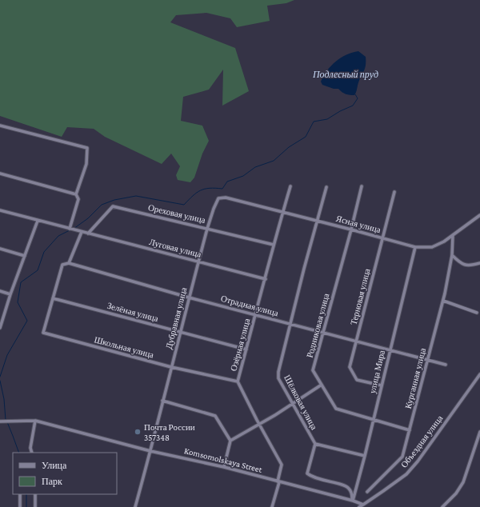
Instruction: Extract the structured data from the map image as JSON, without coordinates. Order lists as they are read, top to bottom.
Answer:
{
  "streets": {
    "street": [
      "Ореховая улица",
      "Ясная улица",
      "Луговая улица",
      "Терновая улица",
      "Отрадная улица",
      "Зелёная улица",
      "Дубравная улица",
      "Родниковая улица",
      "Озёрная улица",
      "Школьная улица",
      "улица Мира",
      "Курганная улица",
      "Шёлковая улица",
      "Объездная улица",
      "Komsomolskaya Street"
    ]
  },
  "crossings": [
    ["Ореховая улица", "Луговая улица"],
    ["Ореховая улица", "Дубравная улица"],
    ["Ореховая улица", "Озёрная улица"],
    ["Ясная улица", "Терновая улица"],
    ["Ясная улица", "Дубравная улица"],
    ["Ясная улица", "Родниковая улица"],
    ["Ясная улица", "Озёрная улица"],
    ["Ясная улица", "улица Мира"],
    ["Ясная улица", "Курганная улица"],
    ["Ясная улица", "Шёлковая улица"],
    ["Луговая улица", "Дубравная улица"],
    ["Луговая улица", "Озёрная улица"],
    ["Терновая улица", "Отрадная улица"],
    ["Терновая улица", "улица Мира"],
    ["Отрадная улица", "Дубравная улица"],
    ["Отрадная улица", "Родниковая улица"],
    ["Отрадная улица", "Озёрная улица"],
    ["Отрадная улица", "улица Мира"],
    ["Отрадная улица", "Курганная улица"],
    ["Отрадная улица", "Шёлковая улица"],
    ["Зелёная улица", "Дубравная улица"],
    ["Зелёная улица", "Озёрная улица"],
    ["Зелёная улица", "Школьная улица"],
    ["Дубравная улица", "Школьная улица"],
    ["Дубравная улица", "Komsomolskaya Street"],
    ["Родниковая улица", "улица Мира"],
    ["Родниковая улица", "Курганная улица"],
    ["Озёрная улица", "Школьная улица"],
    ["Озёрная улица", "Komsomolskaya Street"],
    ["улица Мира", "Шёлковая улица"],
    ["улица Мира", "Komsomolskaya Street"],
    ["Объездная улица", "Komsomolskaya Street"]
  ],
  "water": ["Подлесный пруд"],
  "places": ["Почта России 357348"],
  "legend": ["Улица", "Парк"]
}
